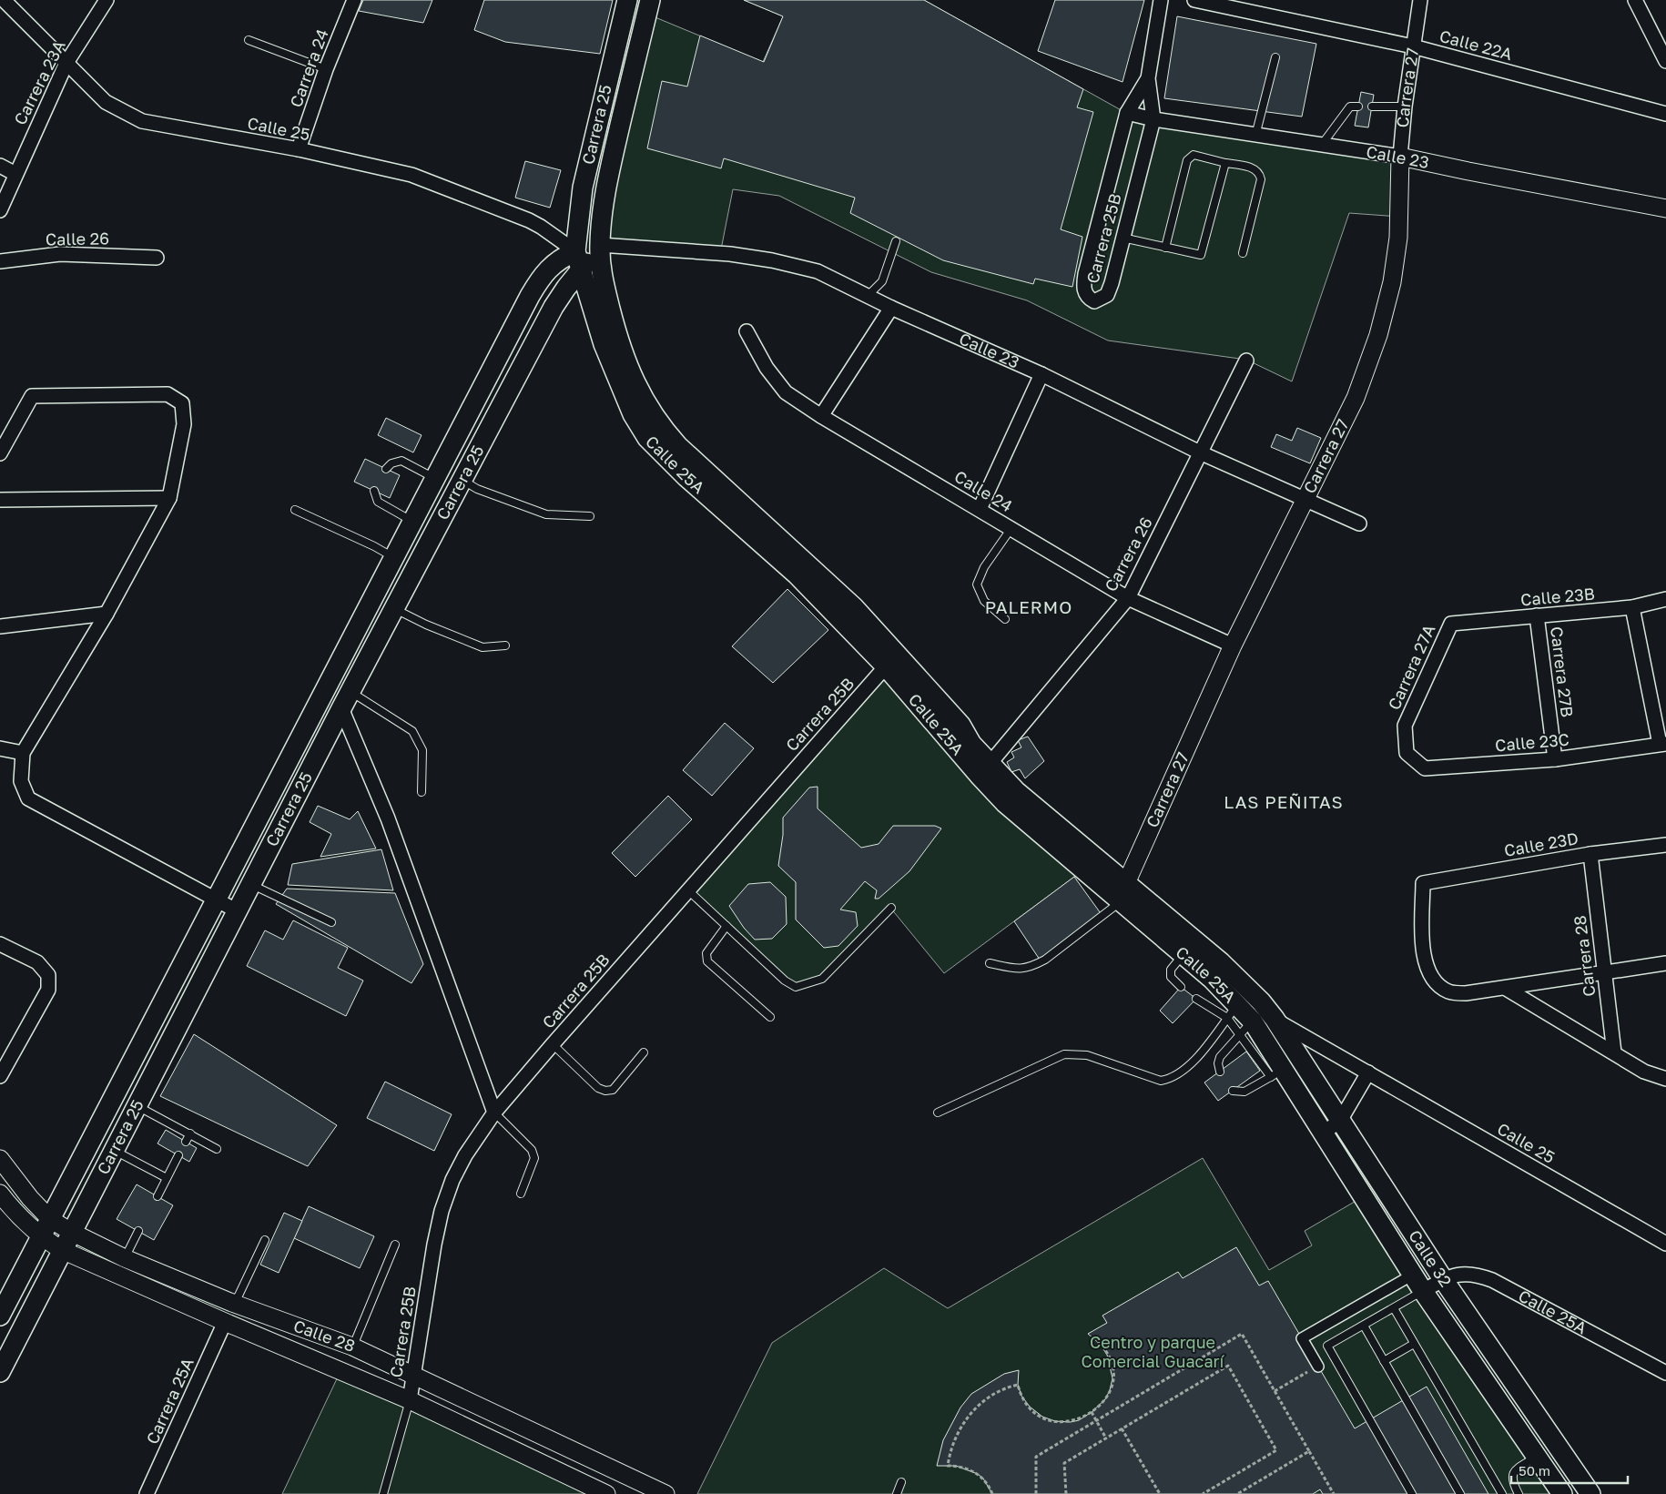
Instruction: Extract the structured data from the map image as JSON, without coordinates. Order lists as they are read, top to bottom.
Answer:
{
  "streets": {
    "main road": ["Carrera 25", "Calle 25A", "Calle 32"],
    "street": [
      "Calle 22A",
      "Carrera 24",
      "Carrera 23A",
      "Carrera 27",
      "Calle 25",
      "Calle 23",
      "Carrera 25B",
      "Calle 26",
      "Calle 24",
      "Carrera 26",
      "Calle 23B",
      "Carrera 27A",
      "Carrera 27B",
      "Calle 23C",
      "Calle 23D",
      "Carrera 28",
      "Calle 28",
      "Carrera 25A"
    ]
  },
  "crossings": [
    ["Calle 22A", "Carrera 27"],
    ["Carrera 24", "Calle 25"],
    ["Carrera 23A", "Calle 25"],
    ["Carrera 27", "Calle 23"],
    ["Carrera 27", "Calle 25A"],
    ["Carrera 27", "Calle 24"],
    ["Carrera 25", "Calle 25"],
    ["Carrera 25", "Calle 23"],
    ["Carrera 25", "Calle 25A"],
    ["Carrera 25", "Calle 28"],
    ["Calle 25", "Calle 25A"],
    ["Calle 25", "Calle 32"],
    ["Calle 23", "Carrera 25B"],
    ["Calle 23", "Calle 25A"],
    ["Calle 23", "Carrera 26"],
    ["Carrera 25B", "Calle 25A"],
    ["Carrera 25B", "Calle 28"],
    ["Calle 25A", "Carrera 26"],
    ["Calle 25A", "Calle 32"],
    ["Calle 24", "Carrera 26"],
    ["Calle 23B", "Carrera 27A"],
    ["Calle 23B", "Carrera 27B"],
    ["Carrera 27A", "Calle 23C"],
    ["Carrera 27B", "Calle 23C"],
    ["Calle 23D", "Carrera 28"],
    ["Calle 28", "Carrera 25A"]
  ],
  "districts": ["PALERMO", "LAS PEÑITAS"],
  "parks": ["Centro y parque Comercial Guacarí"],
  "scale_bar": "50 m"
}
